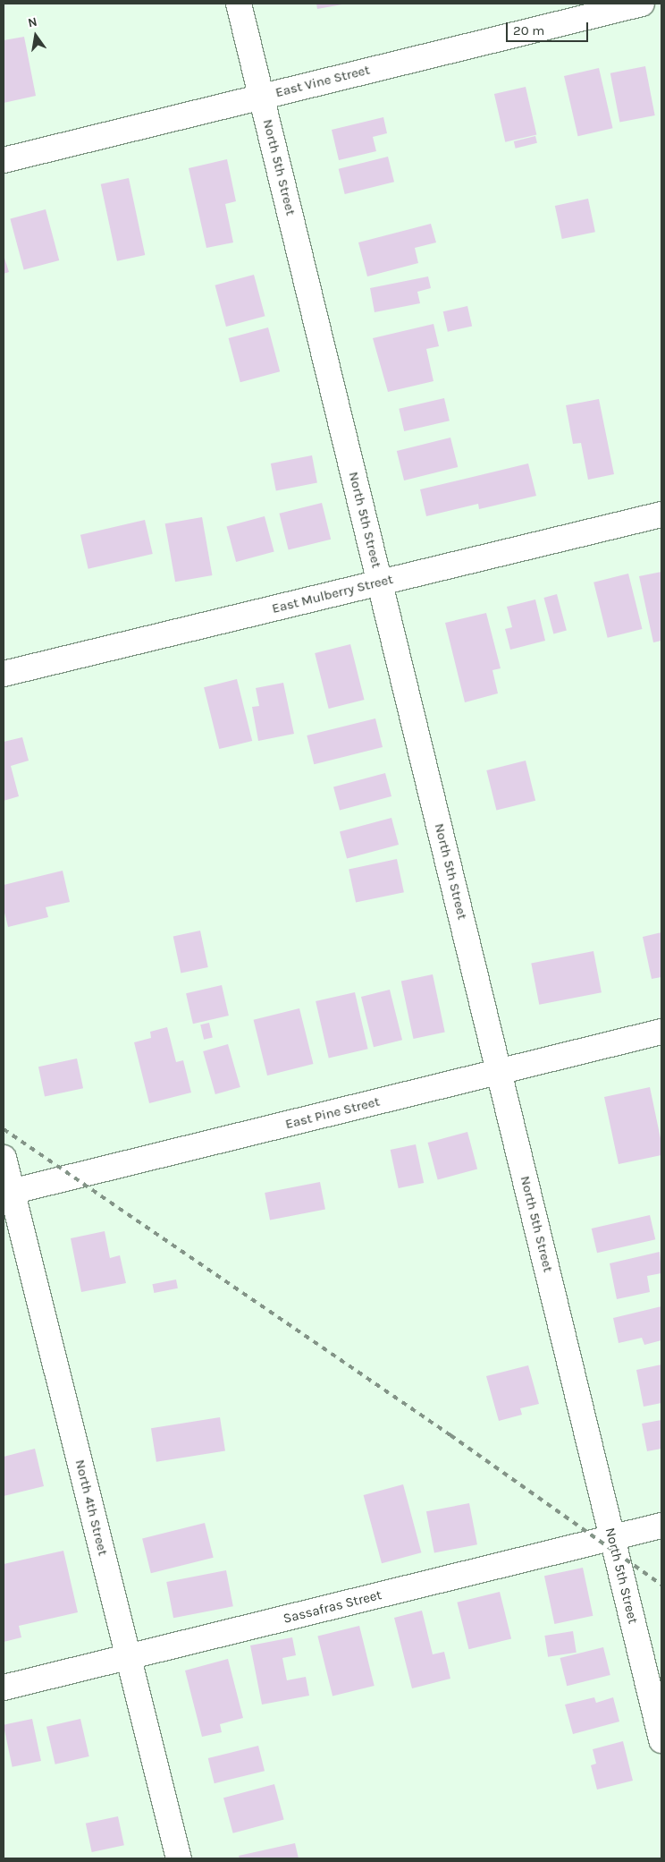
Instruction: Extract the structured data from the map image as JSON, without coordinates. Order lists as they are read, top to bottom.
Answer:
{
  "streets": {
    "street": [
      "East Vine Street",
      "North 5th Street",
      "East Mulberry Street",
      "East Pine Street",
      "North 4th Street",
      "Sassafras Street"
    ]
  },
  "crossings": [
    ["East Vine Street", "North 5th Street"],
    ["North 5th Street", "East Mulberry Street"],
    ["North 5th Street", "East Pine Street"],
    ["North 5th Street", "Sassafras Street"],
    ["East Pine Street", "North 4th Street"],
    ["North 4th Street", "Sassafras Street"]
  ],
  "scale_bar": "20 m",
  "north": "top"
}
